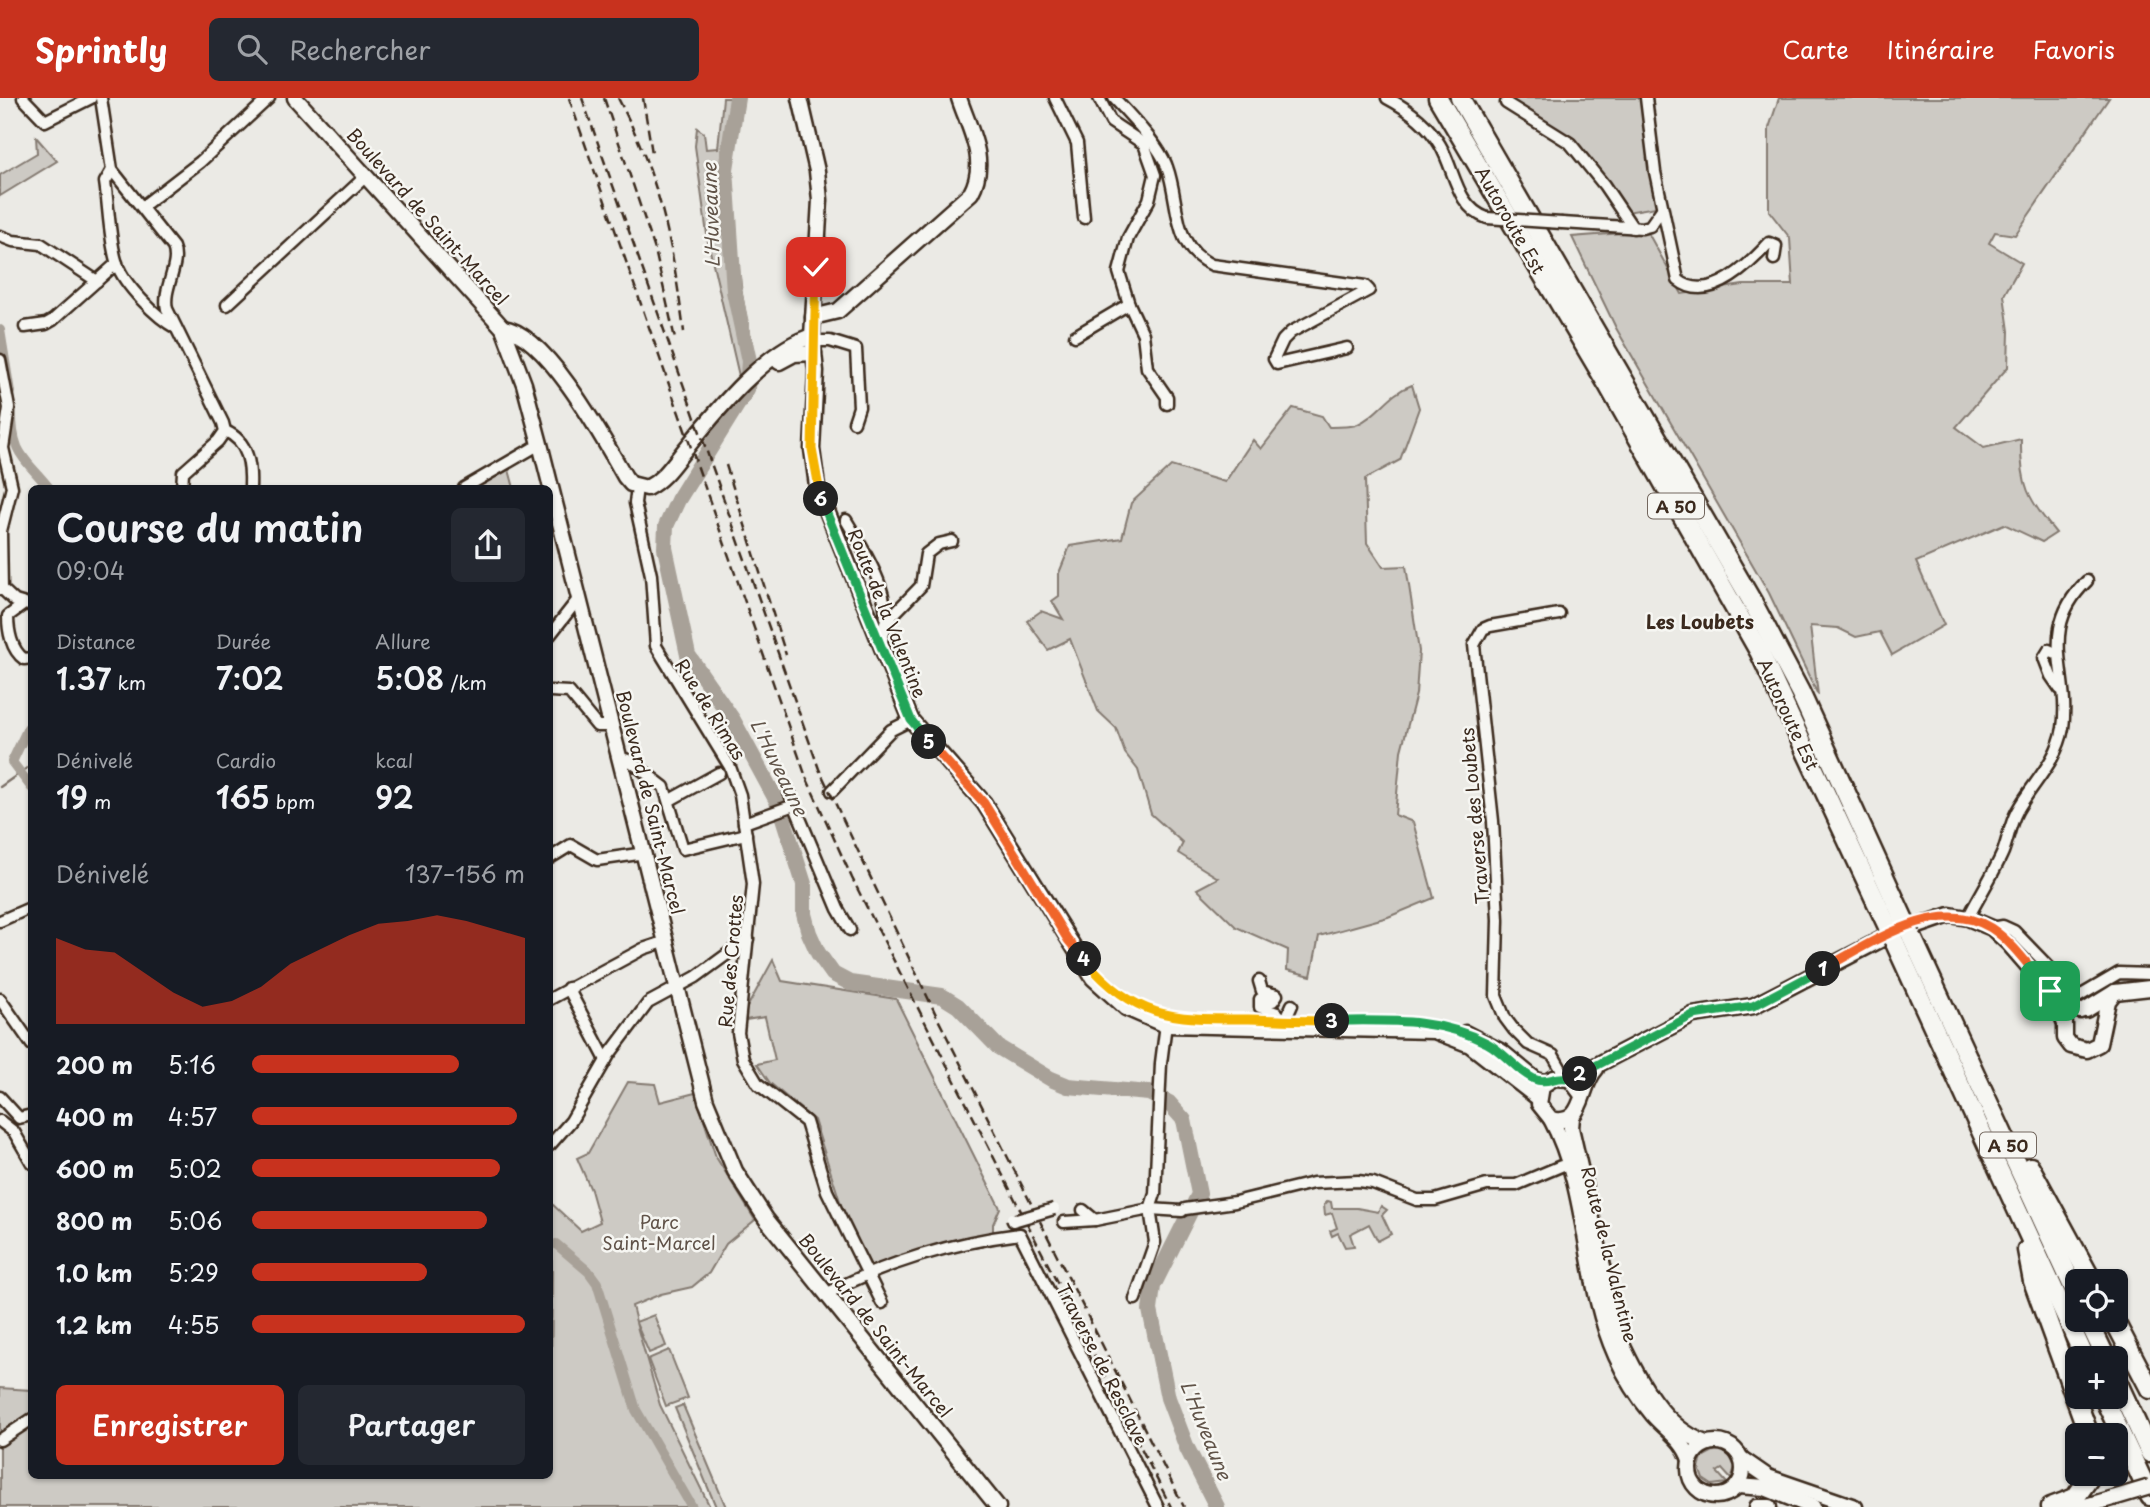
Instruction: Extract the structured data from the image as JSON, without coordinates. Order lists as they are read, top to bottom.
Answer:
{
  "streets": {
    "highway": ["Autoroute Est", "A 50"],
    "street": [
      "Boulevard de Saint-Marcel",
      "Route de la Valentine",
      "Rue de Rimas",
      "Traverse des Loubets",
      "Rue des Crottes",
      "Traverse de Resclave"
    ]
  },
  "crossings": [
    ["Route de la Valentine", "Traverse des Loubets"],
    ["Rue de Rimas", "Rue des Crottes"]
  ],
  "districts": ["Les Loubets"],
  "water": ["L'Huveaune"],
  "parks": ["Parc Saint-Marcel"],
  "page": {
    "header": "Sprintly",
    "search": "Rechercher",
    "nav": ["Carte", "Itinéraire", "Favoris"],
    "pins": [
      "6",
      "5",
      "4",
      "1",
      "3",
      "2"
    ],
    "heading": ["Course du matin", "09:04"],
    "stats": [
      ["Distance", "1.37 km"],
      ["Durée", "7:02"],
      ["Allure", "5:08 /km"],
      ["Dénivelé", "19 m"],
      ["Cardio", "165 bpm"],
      ["kcal", "92"]
    ],
    "chart": ["Dénivelé", "137–156 m"],
    "list": [
      {
        "name": "200 m",
        "note": "5:16"
      },
      {
        "name": "400 m",
        "note": "4:57"
      },
      {
        "name": "600 m",
        "note": "5:02"
      },
      {
        "name": "800 m",
        "note": "5:06"
      },
      {
        "name": "1.0 km",
        "note": "5:29"
      },
      {
        "name": "1.2 km",
        "note": "4:55"
      }
    ],
    "map_buttons": ["+", "−"],
    "buttons": ["Enregistrer", "Partager"]
  }
}
